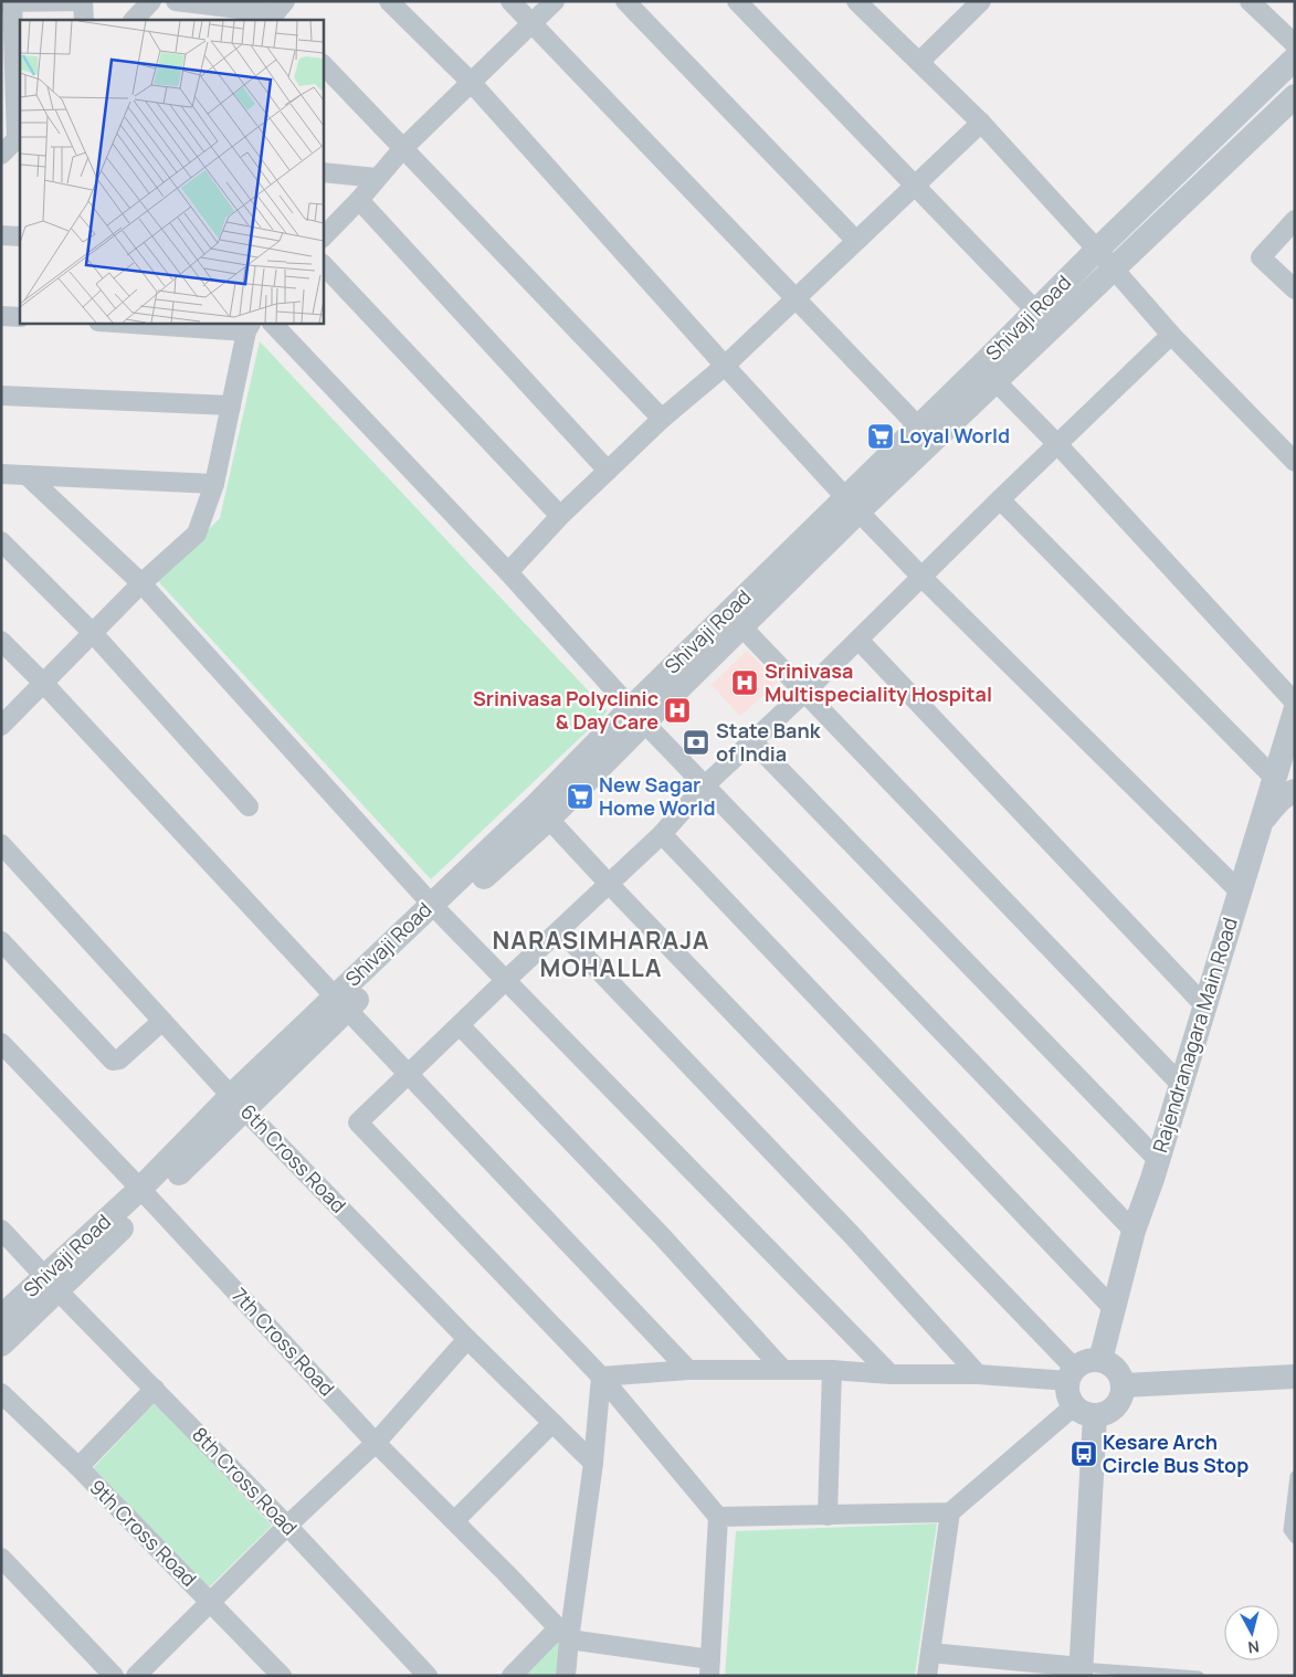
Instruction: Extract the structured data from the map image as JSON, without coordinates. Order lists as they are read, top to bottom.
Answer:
{
  "streets": {
    "street": [
      "Shivaji Road",
      "Rajendranagara Main Road",
      "6th Cross Road",
      "7th Cross Road",
      "8th Cross Road",
      "9th Cross Road"
    ]
  },
  "crossings": [
    ["Shivaji Road", "6th Cross Road"],
    ["Shivaji Road", "7th Cross Road"],
    ["Shivaji Road", "8th Cross Road"]
  ],
  "districts": ["NARASIMHARAJA MOHALLA"],
  "places": {
    "supermarket": ["Loyal World", "New Sagar Home World"],
    "hospital": ["Srinivasa Multispeciality Hospital", "Srinivasa Polyclinic & Day Care"],
    "bank": ["State Bank of India"],
    "bus stop": ["Kesare Arch Circle Bus Stop"]
  },
  "north": "bottom"
}
